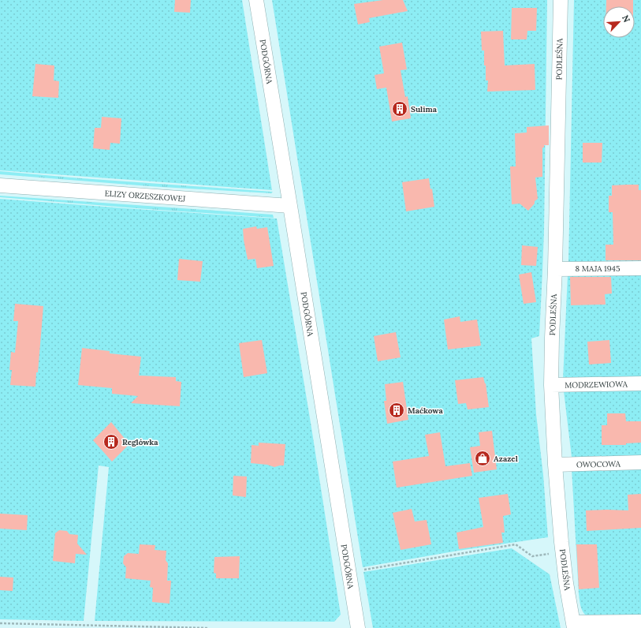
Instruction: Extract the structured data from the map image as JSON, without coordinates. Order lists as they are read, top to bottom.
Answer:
{
  "streets": {
    "street": [
      "PODLEŚNA",
      "PODGÓRNA",
      "ELIZY ORZESZKOWEJ",
      "8 MAJA 1945",
      "MODRZEWIOWA",
      "OWOCOWA"
    ]
  },
  "crossings": [
    ["PODLEŚNA", "8 MAJA 1945"],
    ["PODLEŚNA", "MODRZEWIOWA"],
    ["PODLEŚNA", "OWOCOWA"],
    ["PODGÓRNA", "ELIZY ORZESZKOWEJ"]
  ],
  "places": {
    "building": ["Sulima", "Maćkowa", "Reglówka"],
    "shop": ["Azazel"]
  },
  "north": "top right"
}
